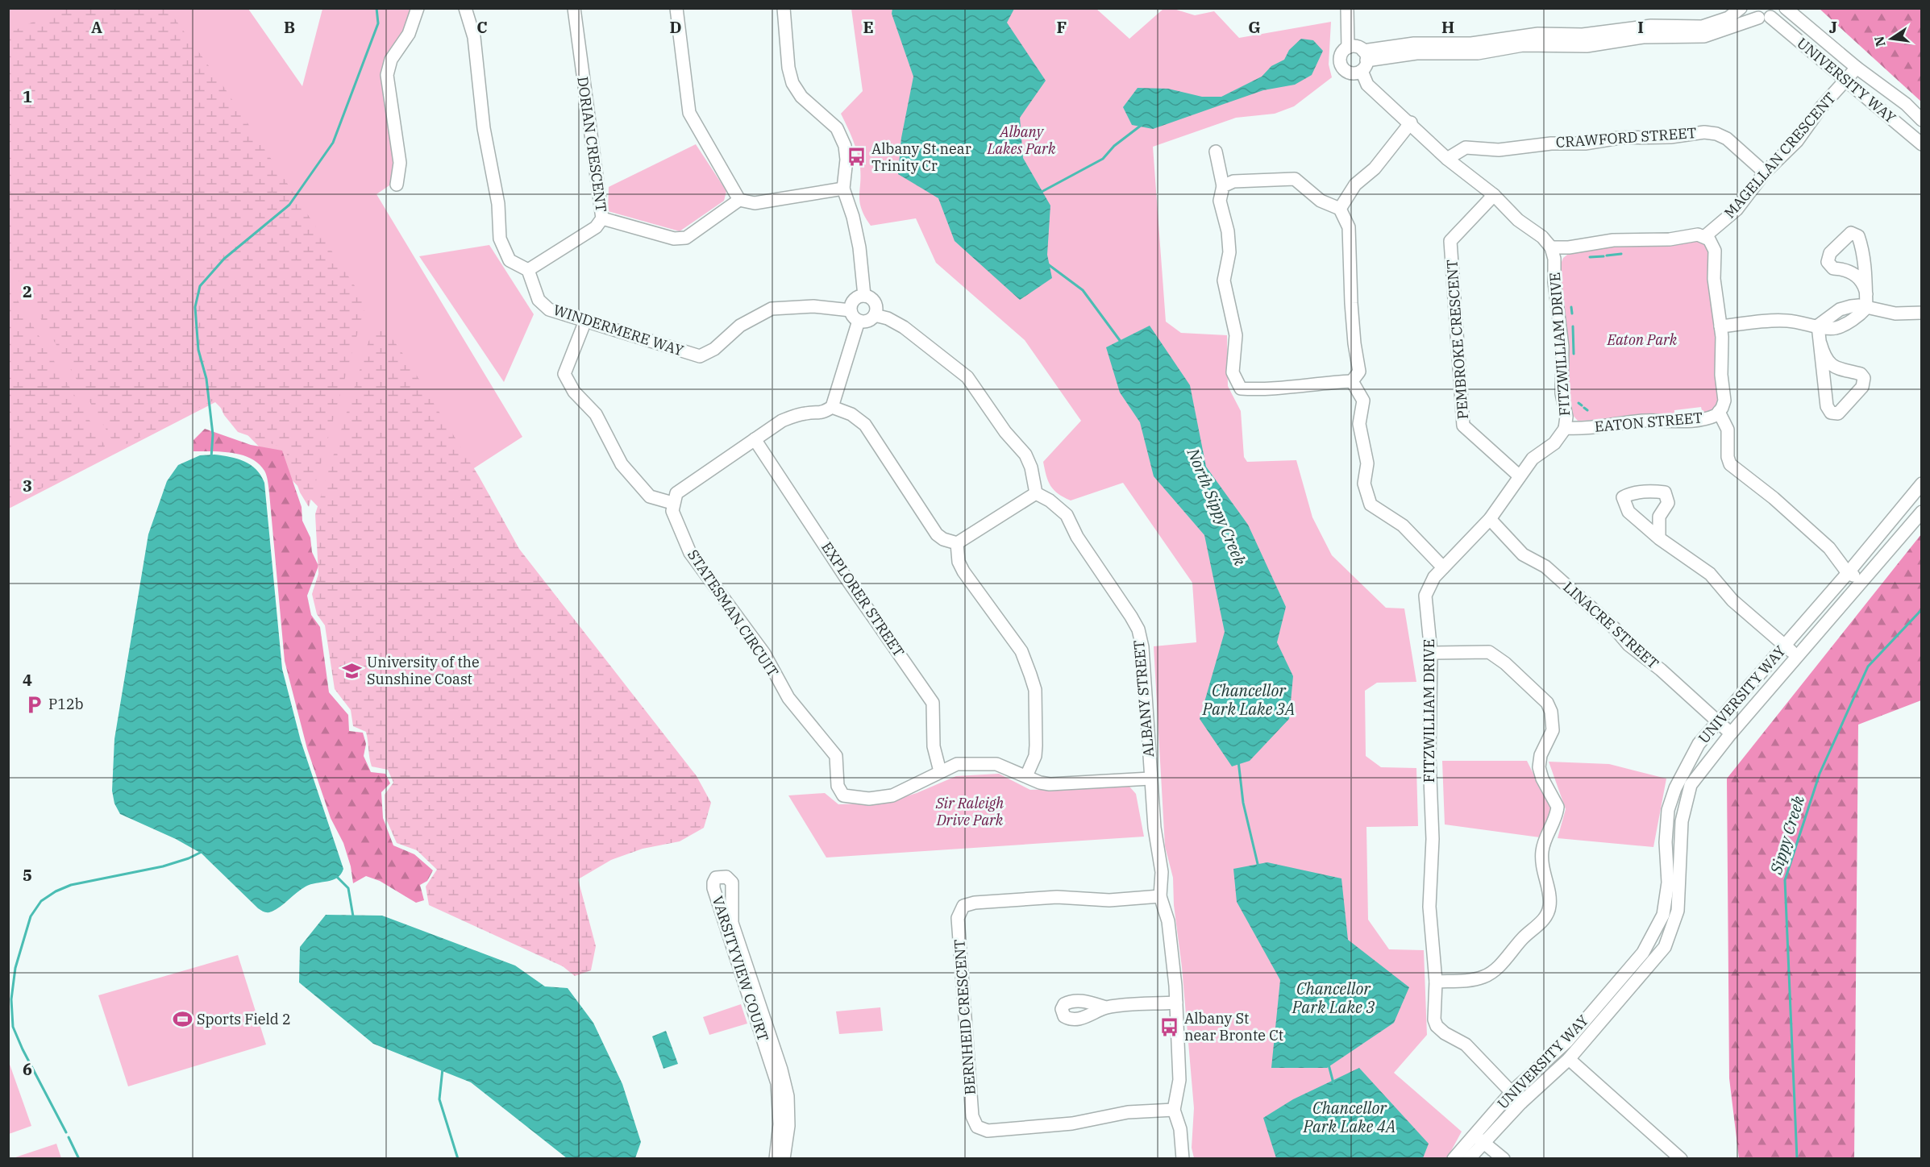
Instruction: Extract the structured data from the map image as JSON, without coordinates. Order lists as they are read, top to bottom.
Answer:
{
  "streets": {
    "street": [
      "UNIVERSITY WAY",
      "CRAWFORD STREET",
      "DORIAN CRESCENT",
      "MAGELLAN CRESCENT",
      "WINDERMERE WAY",
      "PEMBROKE CRESCENT",
      "FITZWILLIAM DRIVE",
      "EATON STREET",
      "EXPLORER STREET",
      "STATESMAN CIRCUIT",
      "LINACRE STREET",
      "ALBANY STREET",
      "VARSITYVIEW COURT",
      "BERNHEID CRESCENT"
    ]
  },
  "crossings": [
    ["UNIVERSITY WAY", "MAGELLAN CRESCENT"],
    ["UNIVERSITY WAY", "FITZWILLIAM DRIVE"],
    ["UNIVERSITY WAY", "LINACRE STREET"],
    ["CRAWFORD STREET", "MAGELLAN CRESCENT"],
    ["DORIAN CRESCENT", "WINDERMERE WAY"],
    ["PEMBROKE CRESCENT", "FITZWILLIAM DRIVE"],
    ["FITZWILLIAM DRIVE", "EATON STREET"],
    ["FITZWILLIAM DRIVE", "LINACRE STREET"],
    ["EXPLORER STREET", "STATESMAN CIRCUIT"],
    ["ALBANY STREET", "BERNHEID CRESCENT"]
  ],
  "water": [
    "North Sippy Creek",
    "Chancellor Park Lake 3A",
    "Sippy Creek",
    "Chancellor Park Lake 3",
    "Chancellor Park Lake 4A"
  ],
  "parks": ["Albany Lakes Park", "Eaton Park", "Sir Raleigh Drive Park"],
  "places": {
    "bus stop": ["Albany St near Trinity Cr", "Albany St near Bronte Ct"],
    "school or university": ["University of the Sunshine Coast"],
    "parking": ["P12b"],
    "sports": ["Sports Field 2"]
  },
  "north": "left",
  "grid": {
    "columns": [
      "A",
      "B",
      "C",
      "D",
      "E",
      "F",
      "G",
      "H",
      "I",
      "J"
    ],
    "rows": [
      "1",
      "2",
      "3",
      "4",
      "5",
      "6"
    ]
  }
}
